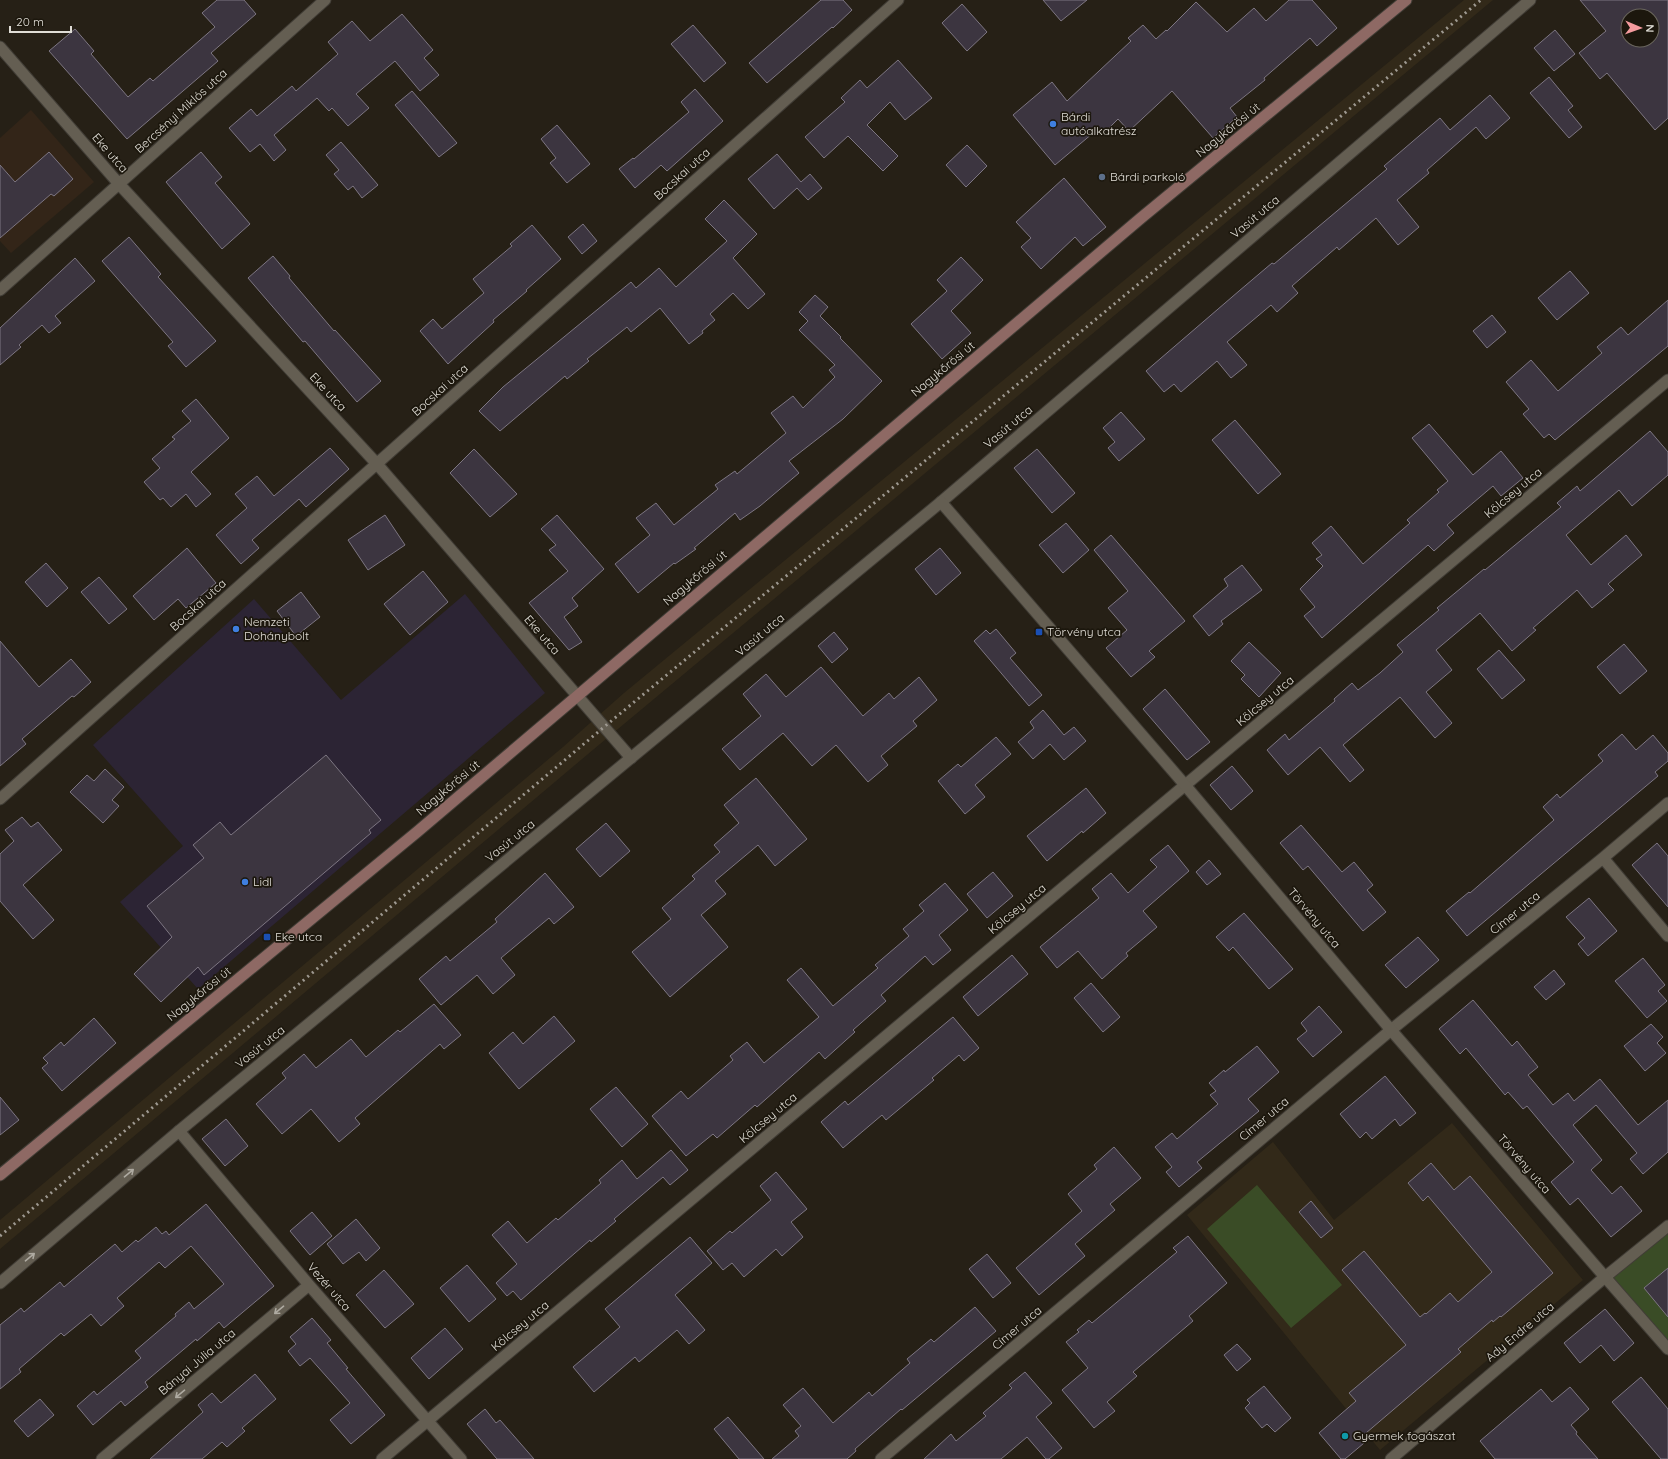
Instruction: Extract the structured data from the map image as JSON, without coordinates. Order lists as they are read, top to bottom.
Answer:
{
  "streets": {
    "main road": ["Nagykőrösi út"],
    "street": [
      "Bercsényi Miklós utca",
      "Eke utca",
      "Bocskai utca",
      "Vasút utca",
      "Kölcsey utca",
      "Címer utca",
      "Törvény utca",
      "Vezér utca",
      "Ady Endre utca",
      "Bányai Júlia utca"
    ]
  },
  "crossings": [
    ["Bercsényi Miklós utca", "Eke utca"],
    ["Nagykőrösi út", "Eke utca"],
    ["Eke utca", "Bocskai utca"],
    ["Eke utca", "Vasút utca"],
    ["Vasút utca", "Törvény utca"],
    ["Vasút utca", "Vezér utca"],
    ["Kölcsey utca", "Törvény utca"],
    ["Kölcsey utca", "Vezér utca"],
    ["Címer utca", "Törvény utca"],
    ["Törvény utca", "Ady Endre utca"],
    ["Vezér utca", "Bányai Júlia utca"]
  ],
  "one_way": ["Bányai Júlia utca"],
  "places": {
    "other": [
      "Bárdi autóalkatrész",
      "Bárdi parkoló",
      "Nemzeti Dohánybolt",
      "Lidl",
      "Gyermek fogászat"
    ],
    "transit": ["Törvény utca", "Eke utca"]
  },
  "scale_bar": "20 m",
  "north": "right"
}
